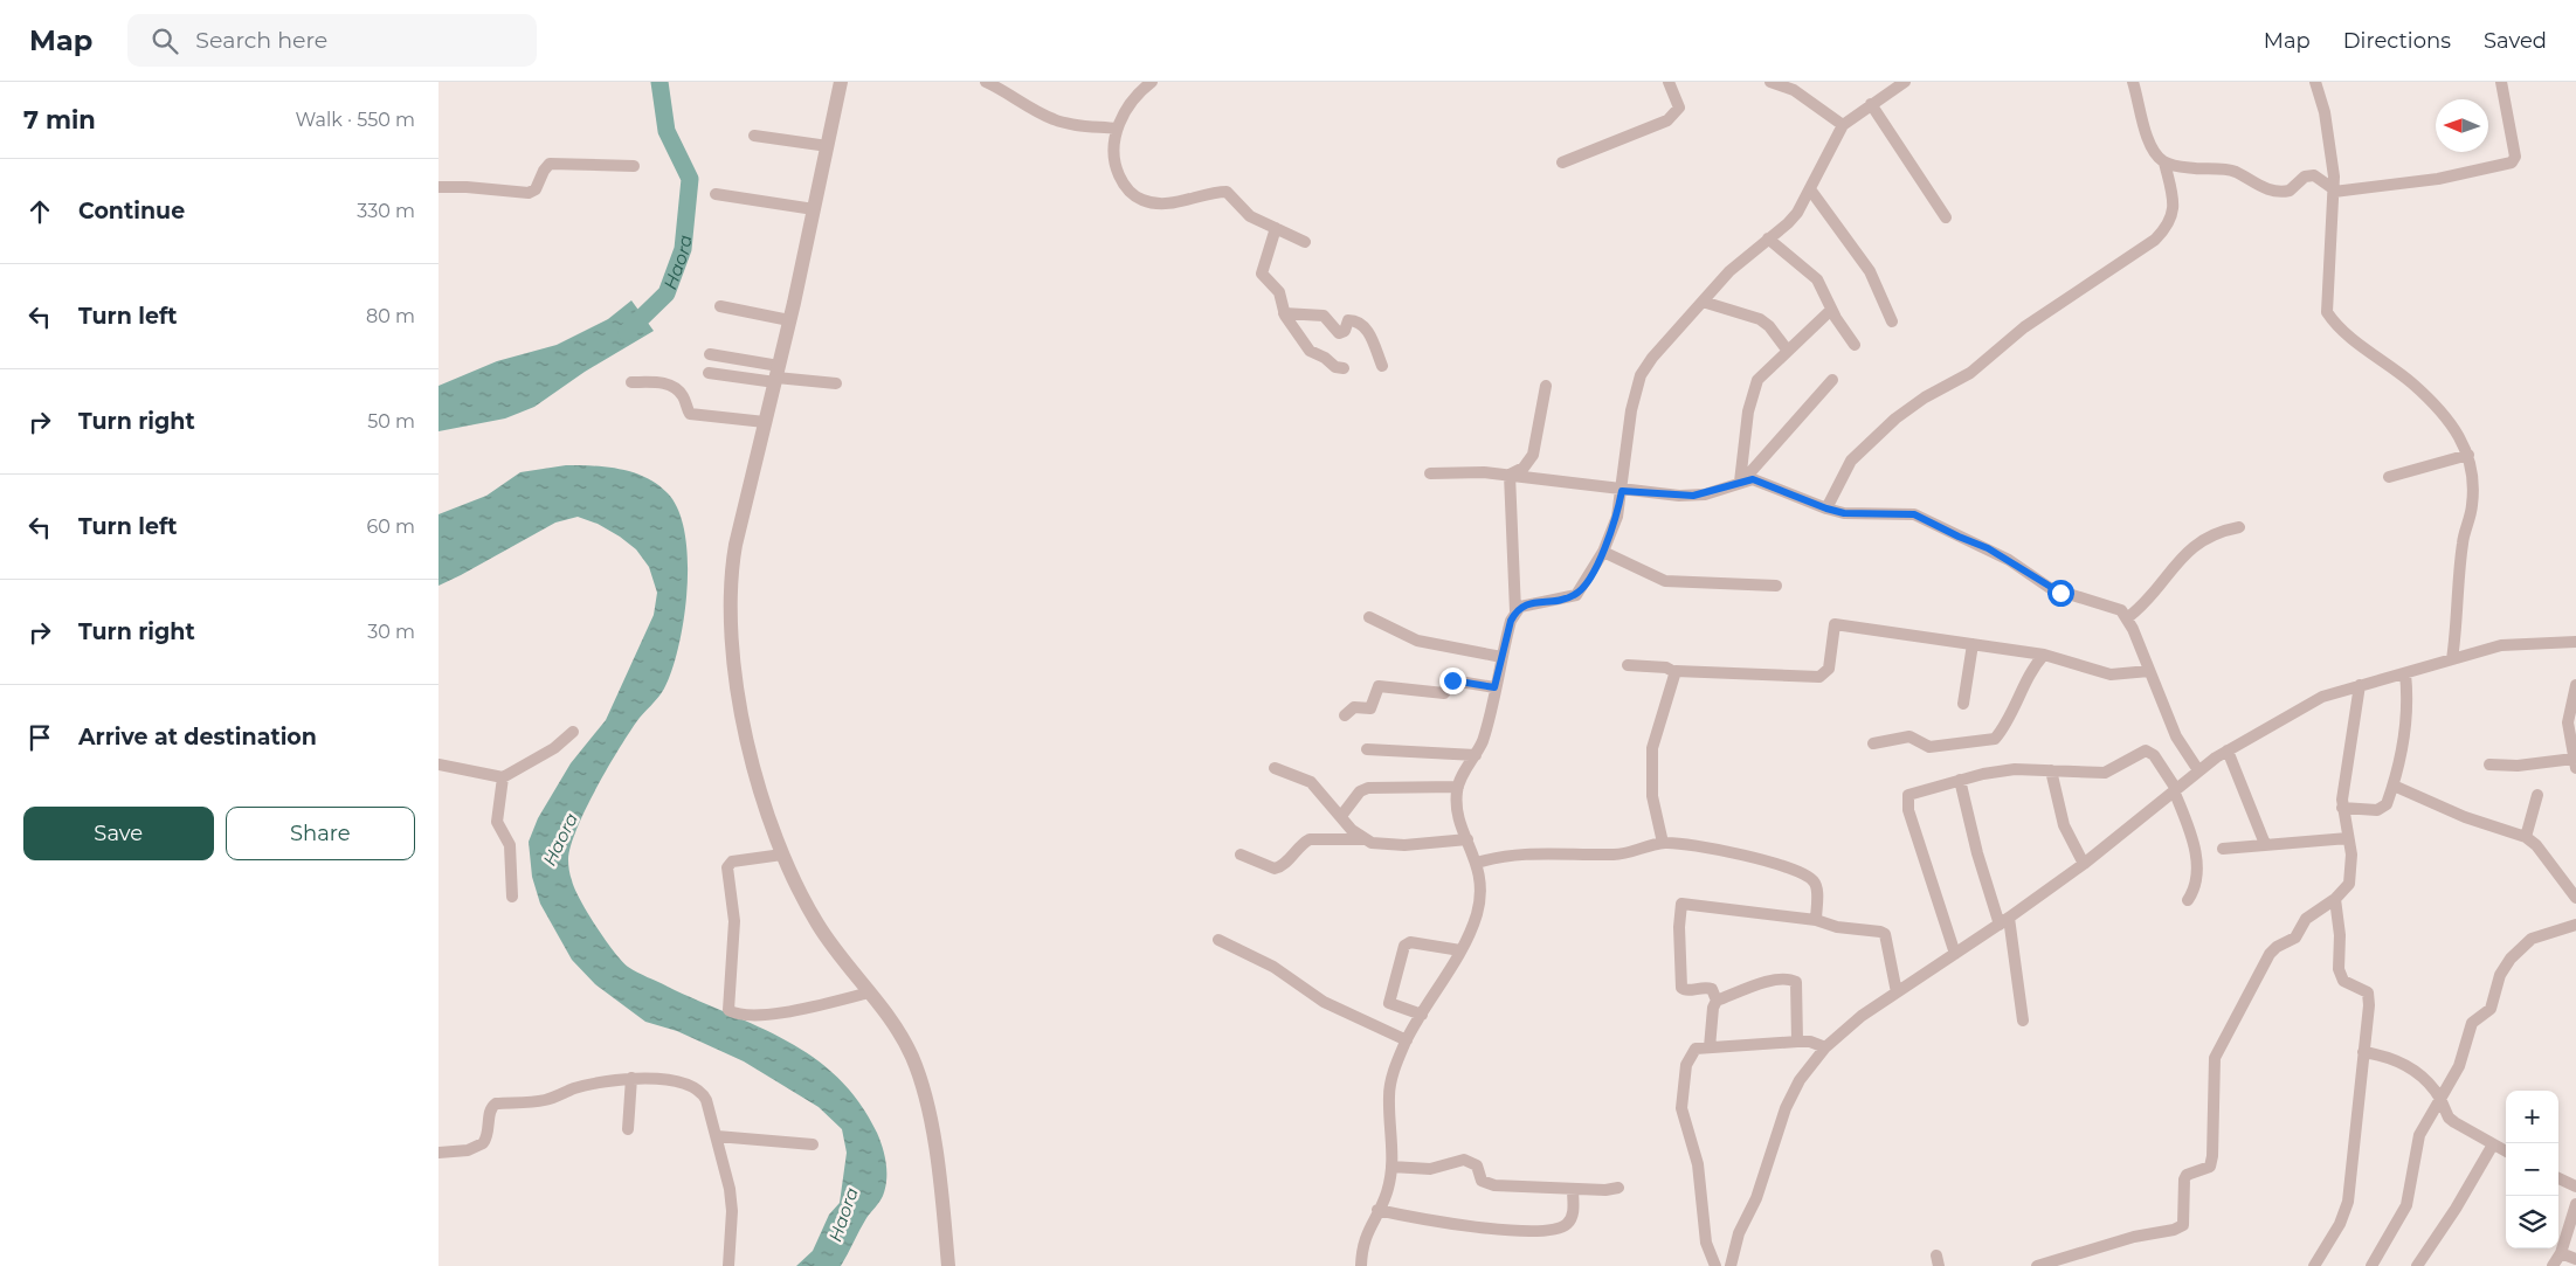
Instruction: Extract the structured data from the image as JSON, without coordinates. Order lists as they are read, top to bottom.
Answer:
{
  "water": ["Haora"],
  "north": "left",
  "page": {
    "header": "Map",
    "search": "Search here",
    "nav": ["Map", "Directions", "Saved"],
    "heading": ["7 min", "Walk · 550 m"],
    "list": [
      ["Continue", "330 m"],
      ["Turn left", "80 m"],
      ["Turn right", "50 m"],
      ["Turn left", "60 m"],
      ["Turn right", "30 m"],
      "Arrive at destination"
    ],
    "buttons": ["Save", "Share"],
    "map_buttons": ["+", "−"]
  }
}
